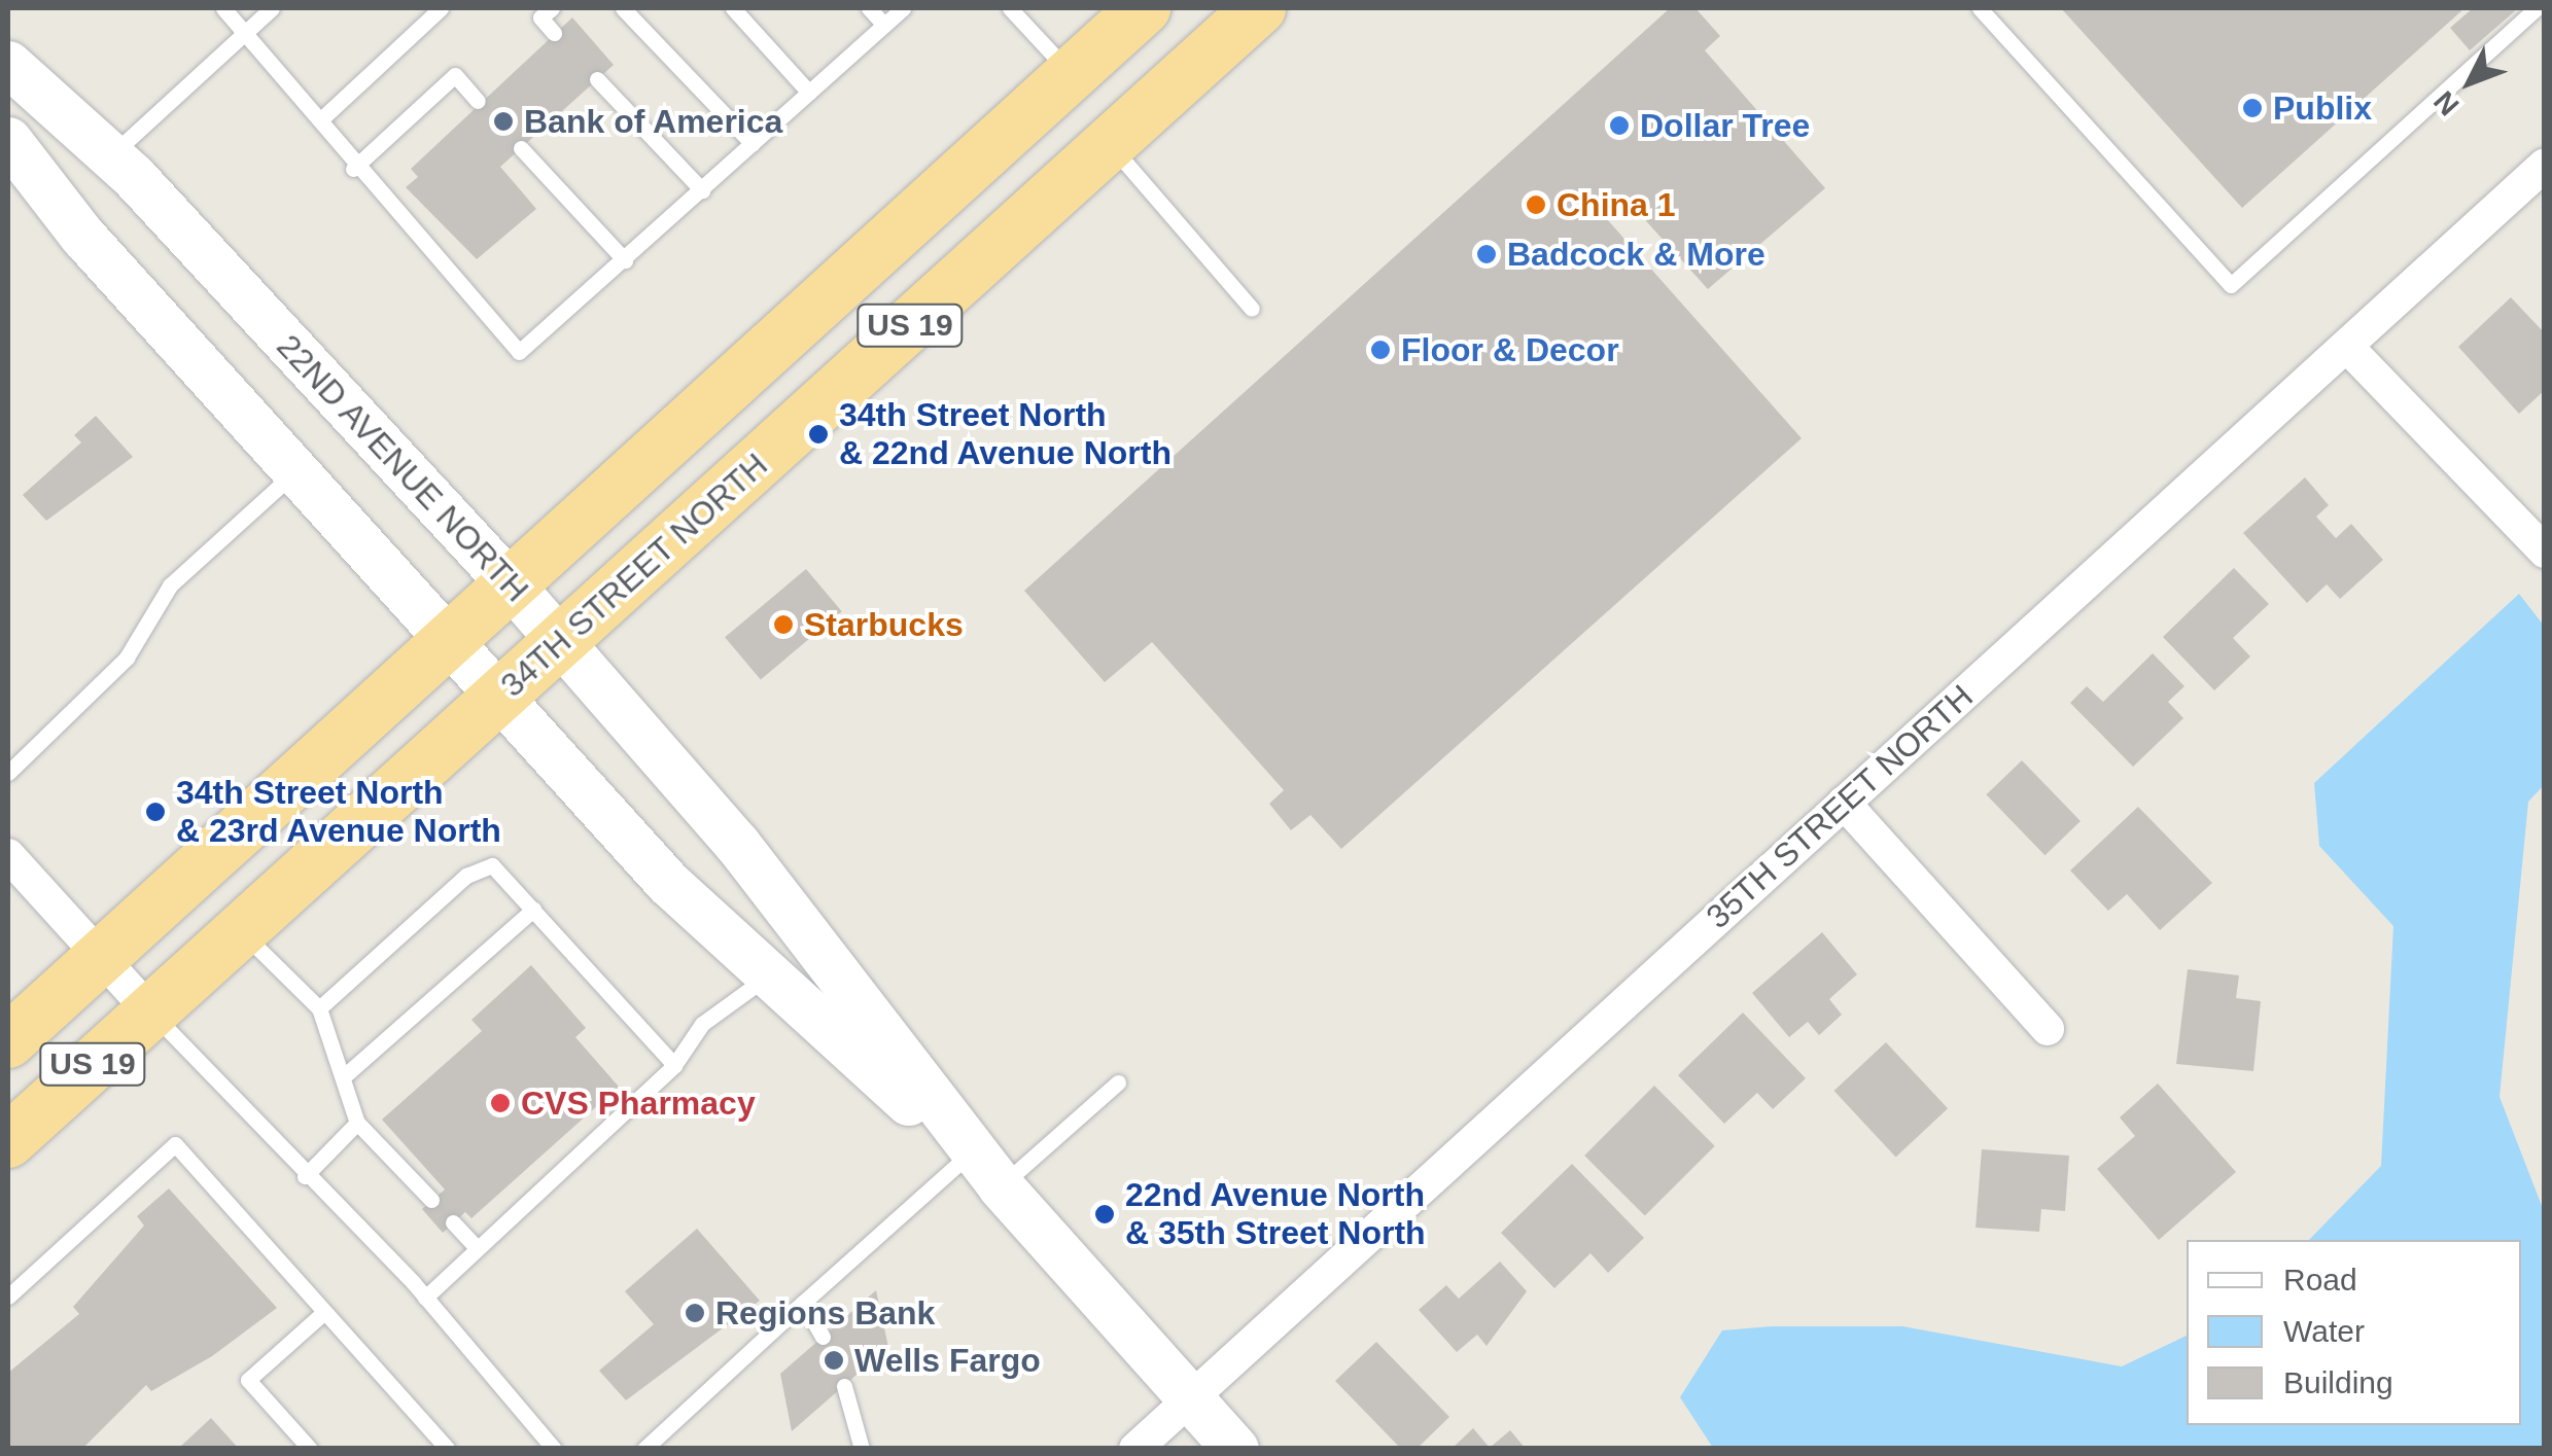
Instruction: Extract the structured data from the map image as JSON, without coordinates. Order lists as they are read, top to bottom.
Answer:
{
  "streets": {
    "highway": ["US 19", "34TH STREET NORTH"],
    "main road": ["22ND AVENUE NORTH"],
    "street": ["35TH STREET NORTH"]
  },
  "crossings": [
    ["US 19", "22ND AVENUE NORTH"],
    ["22ND AVENUE NORTH", "34TH STREET NORTH"],
    ["22ND AVENUE NORTH", "35TH STREET NORTH"]
  ],
  "places": [
    "Publix",
    "Bank of America",
    "Dollar Tree",
    "China 1",
    "Badcock & More",
    "Floor & Decor",
    "34th Street North & 22nd Avenue North",
    "Starbucks",
    "34th Street North & 23rd Avenue North",
    "CVS Pharmacy",
    "22nd Avenue North & 35th Street North",
    "Regions Bank",
    "Wells Fargo"
  ],
  "legend": ["Road", "Water", "Building"],
  "north": "bottom left"
}
